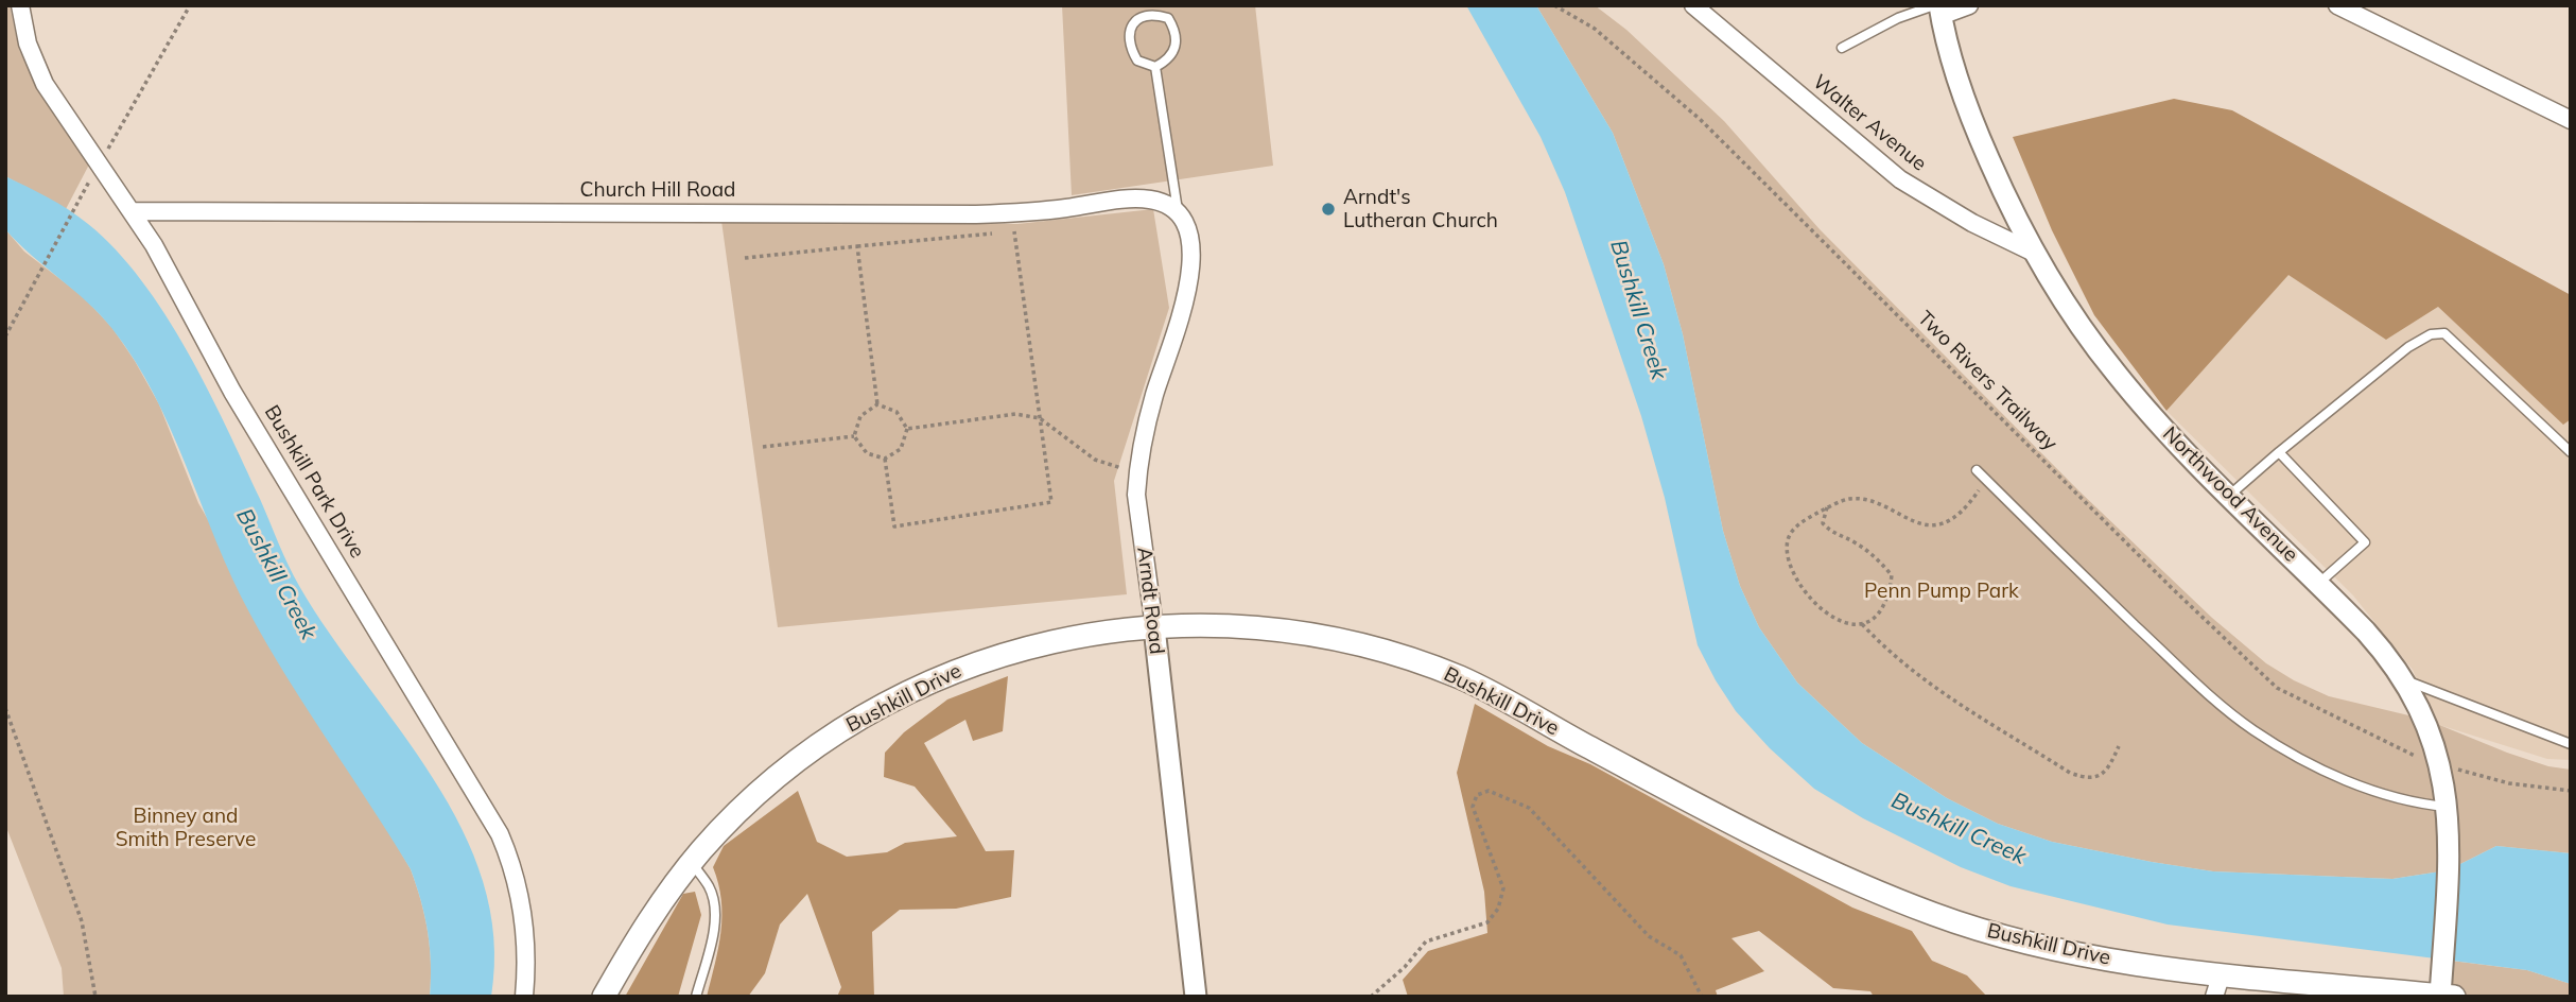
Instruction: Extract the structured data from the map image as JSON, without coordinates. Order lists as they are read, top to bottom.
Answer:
{
  "streets": {
    "main road": ["Bushkill Drive"],
    "street": [
      "Walter Avenue",
      "Church Hill Road",
      "Bushkill Park Drive",
      "Northwood Avenue",
      "Arndt Road"
    ],
    "path": ["Two Rivers Trailway"]
  },
  "crossings": [
    ["Walter Avenue", "Northwood Avenue"],
    ["Church Hill Road", "Bushkill Park Drive"],
    ["Church Hill Road", "Arndt Road"],
    ["Northwood Avenue", "Bushkill Drive"],
    ["Arndt Road", "Bushkill Drive"]
  ],
  "water": ["Bushkill Creek"],
  "parks": ["Penn Pump Park", "Binney and Smith Preserve"],
  "places": ["Arndt's Lutheran Church"]
}
